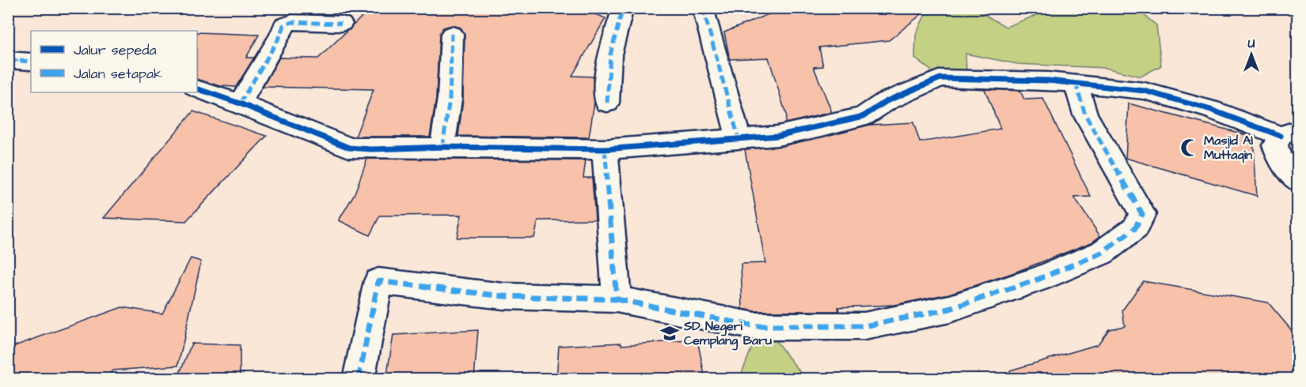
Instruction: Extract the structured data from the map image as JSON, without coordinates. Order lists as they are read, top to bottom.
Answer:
{
  "places": {
    "mosque": ["Masjid Al Muttaqin"],
    "school or university": ["SD Negeri Cemplang Baru"]
  },
  "legend": ["Jalur sepeda", "Jalan setapak"],
  "north": "top"
}
